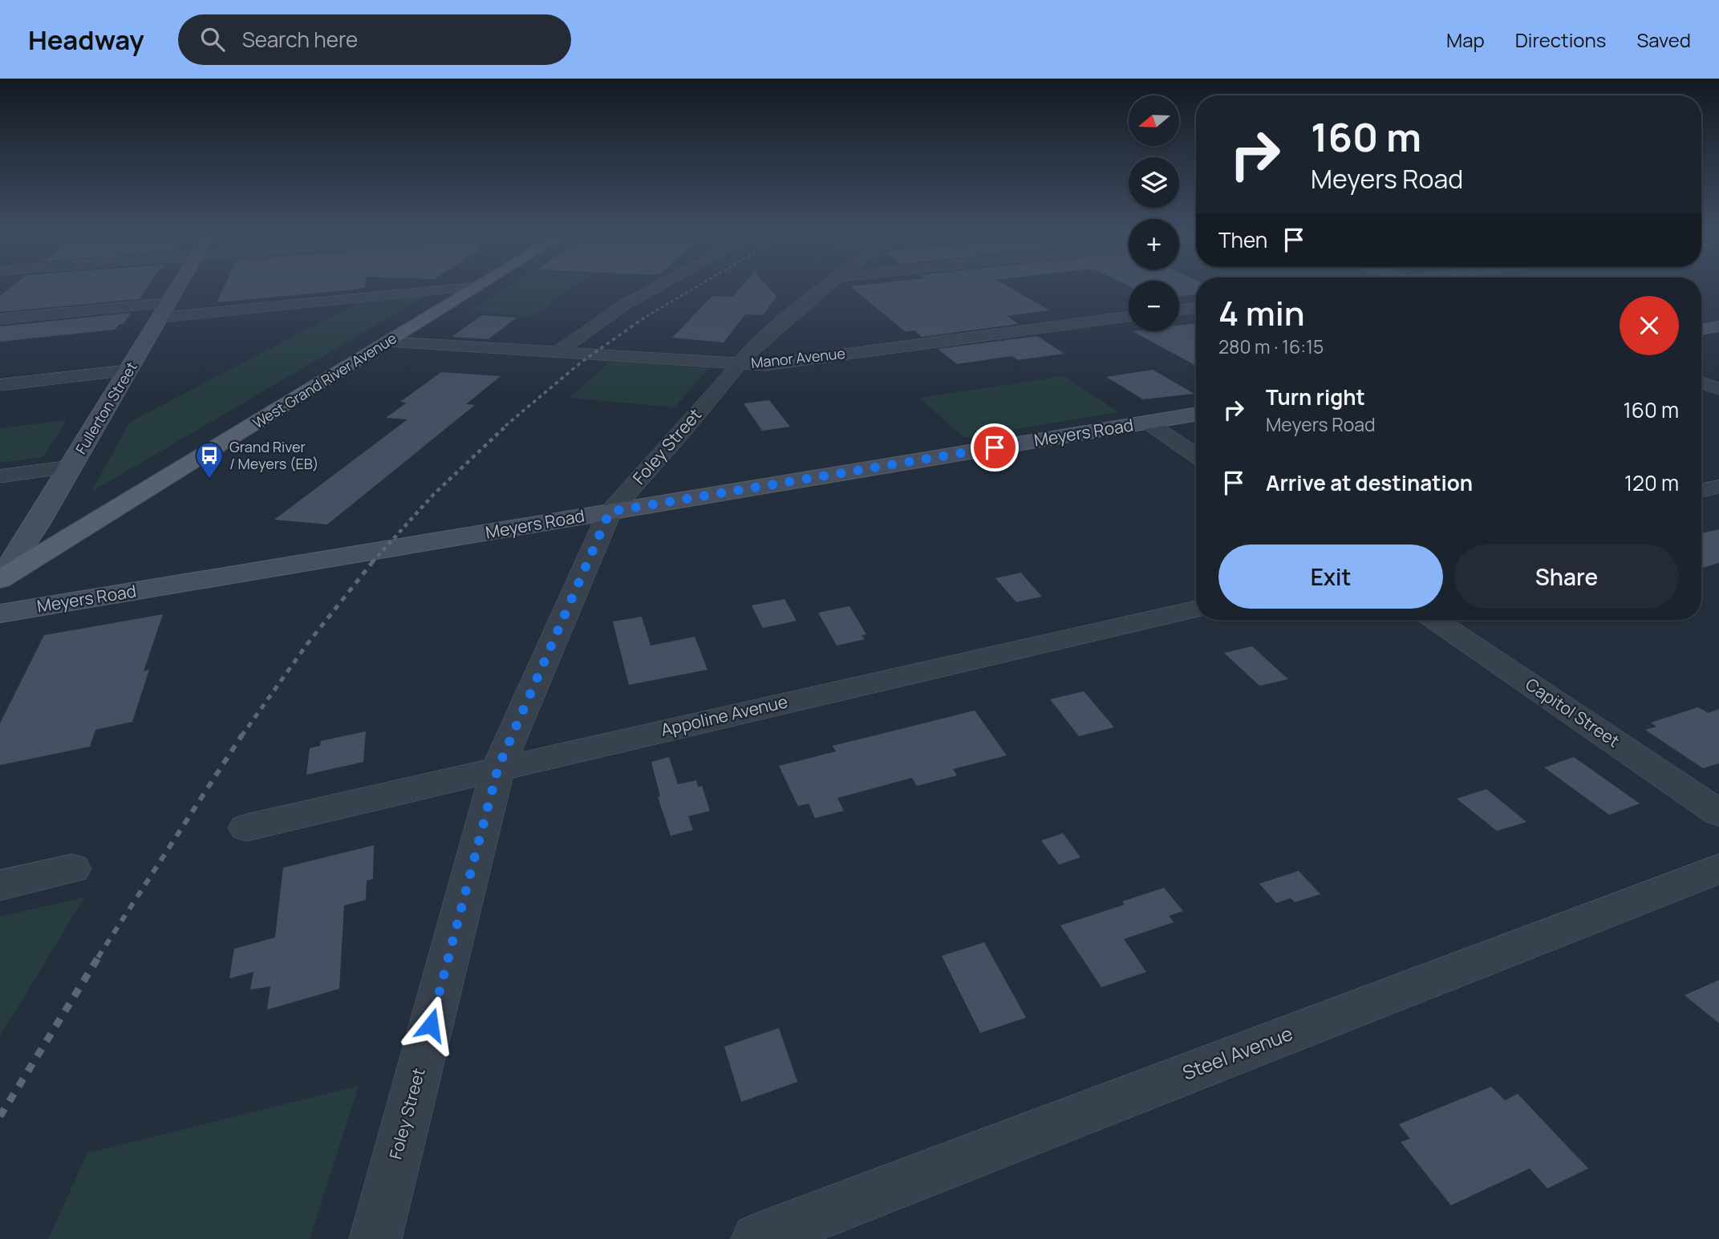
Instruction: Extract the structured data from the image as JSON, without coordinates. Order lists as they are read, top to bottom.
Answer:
{
  "streets": {
    "main road": ["West Grand River Avenue"],
    "street": [
      "Manor Avenue",
      "Fullerton Street",
      "Meyers Road",
      "Foley Street",
      "Capitol Street",
      "Appoline Avenue",
      "Steel Avenue"
    ]
  },
  "crossings": [
    ["Manor Avenue", "West Grand River Avenue"],
    ["Manor Avenue", "Foley Street"],
    ["West Grand River Avenue", "Fullerton Street"],
    ["Meyers Road", "Foley Street"],
    ["Foley Street", "Appoline Avenue"]
  ],
  "places": {
    "bus stop": ["Grand River / Meyers (EB)"]
  },
  "north": "left",
  "page": {
    "header": "Headway",
    "search": "Search here",
    "nav": ["Map", "Directions", "Saved"],
    "map_buttons": ["+", "−"],
    "turn": ["160 m", "Meyers Road"],
    "then": "Then",
    "heading": ["4 min", "280 m · 16:15"],
    "list": [
      {
        "name": "Turn right",
        "note": "Meyers Road",
        "value": "160 m"
      },
      {
        "name": "Arrive at destination",
        "value": "120 m"
      }
    ],
    "buttons": ["Exit", "Share"]
  }
}
